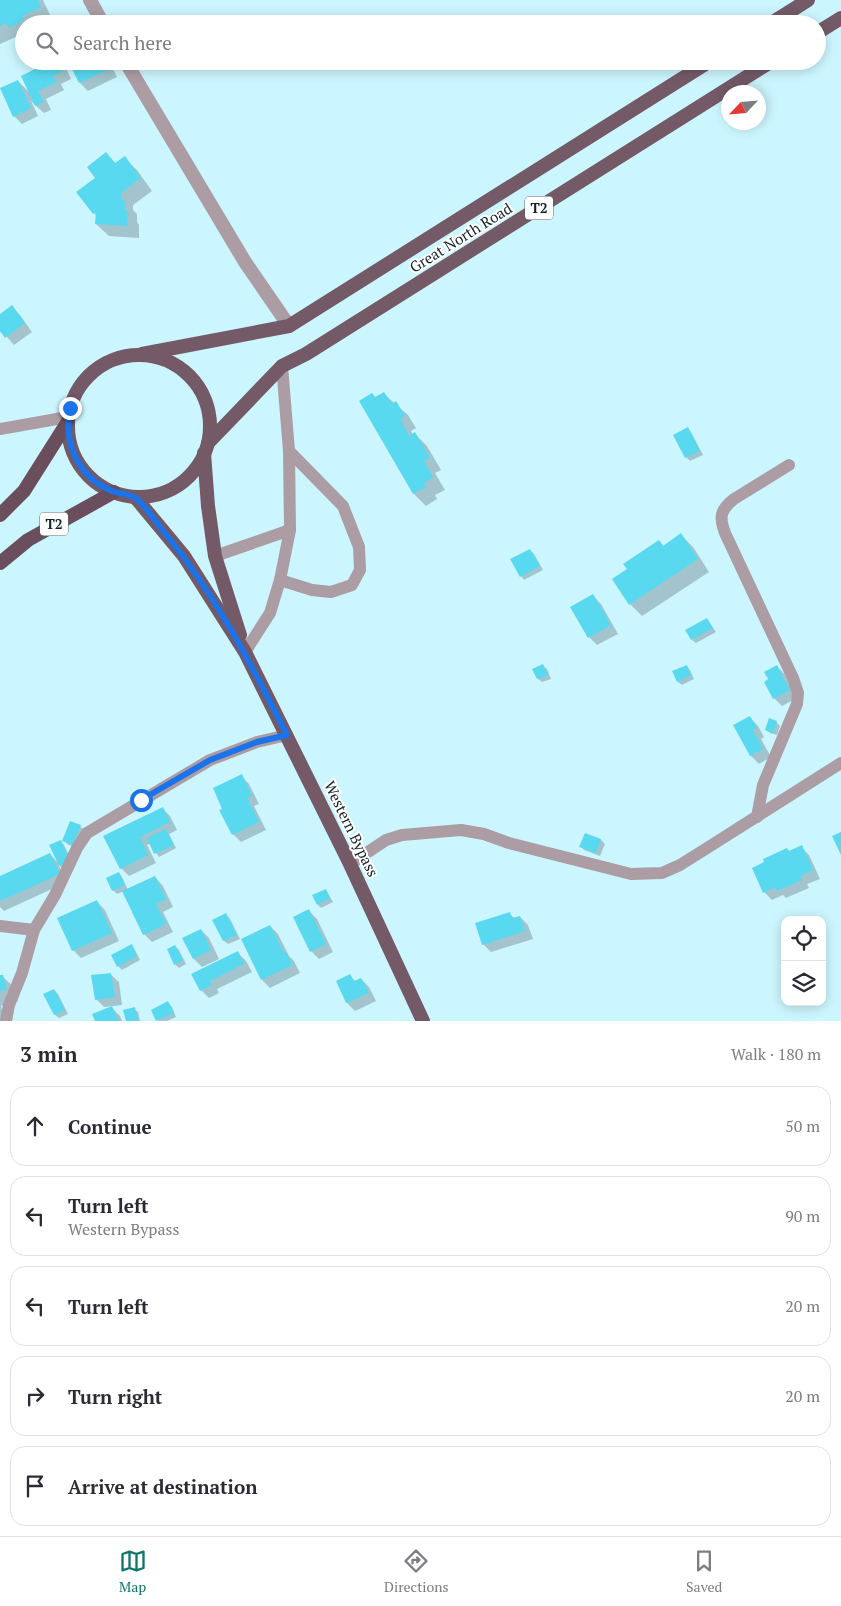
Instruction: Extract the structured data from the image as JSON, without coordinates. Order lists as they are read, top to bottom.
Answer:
{
  "streets": {
    "highway": ["T2"],
    "main road": ["Great North Road", "Western Bypass"]
  },
  "crossings": [
    ["T2", "Great North Road"],
    ["T2", "Western Bypass"],
    ["Great North Road", "Western Bypass"]
  ],
  "north": "bottom left",
  "page": {
    "search": "Search here",
    "heading": ["3 min", "Walk · 180 m"],
    "list": [
      ["Continue", "50 m"],
      ["Turn left", "Western Bypass", "90 m"],
      ["Turn left", "20 m"],
      ["Turn right", "20 m"],
      "Arrive at destination"
    ],
    "nav": ["Map", "Directions", "Saved"]
  }
}
